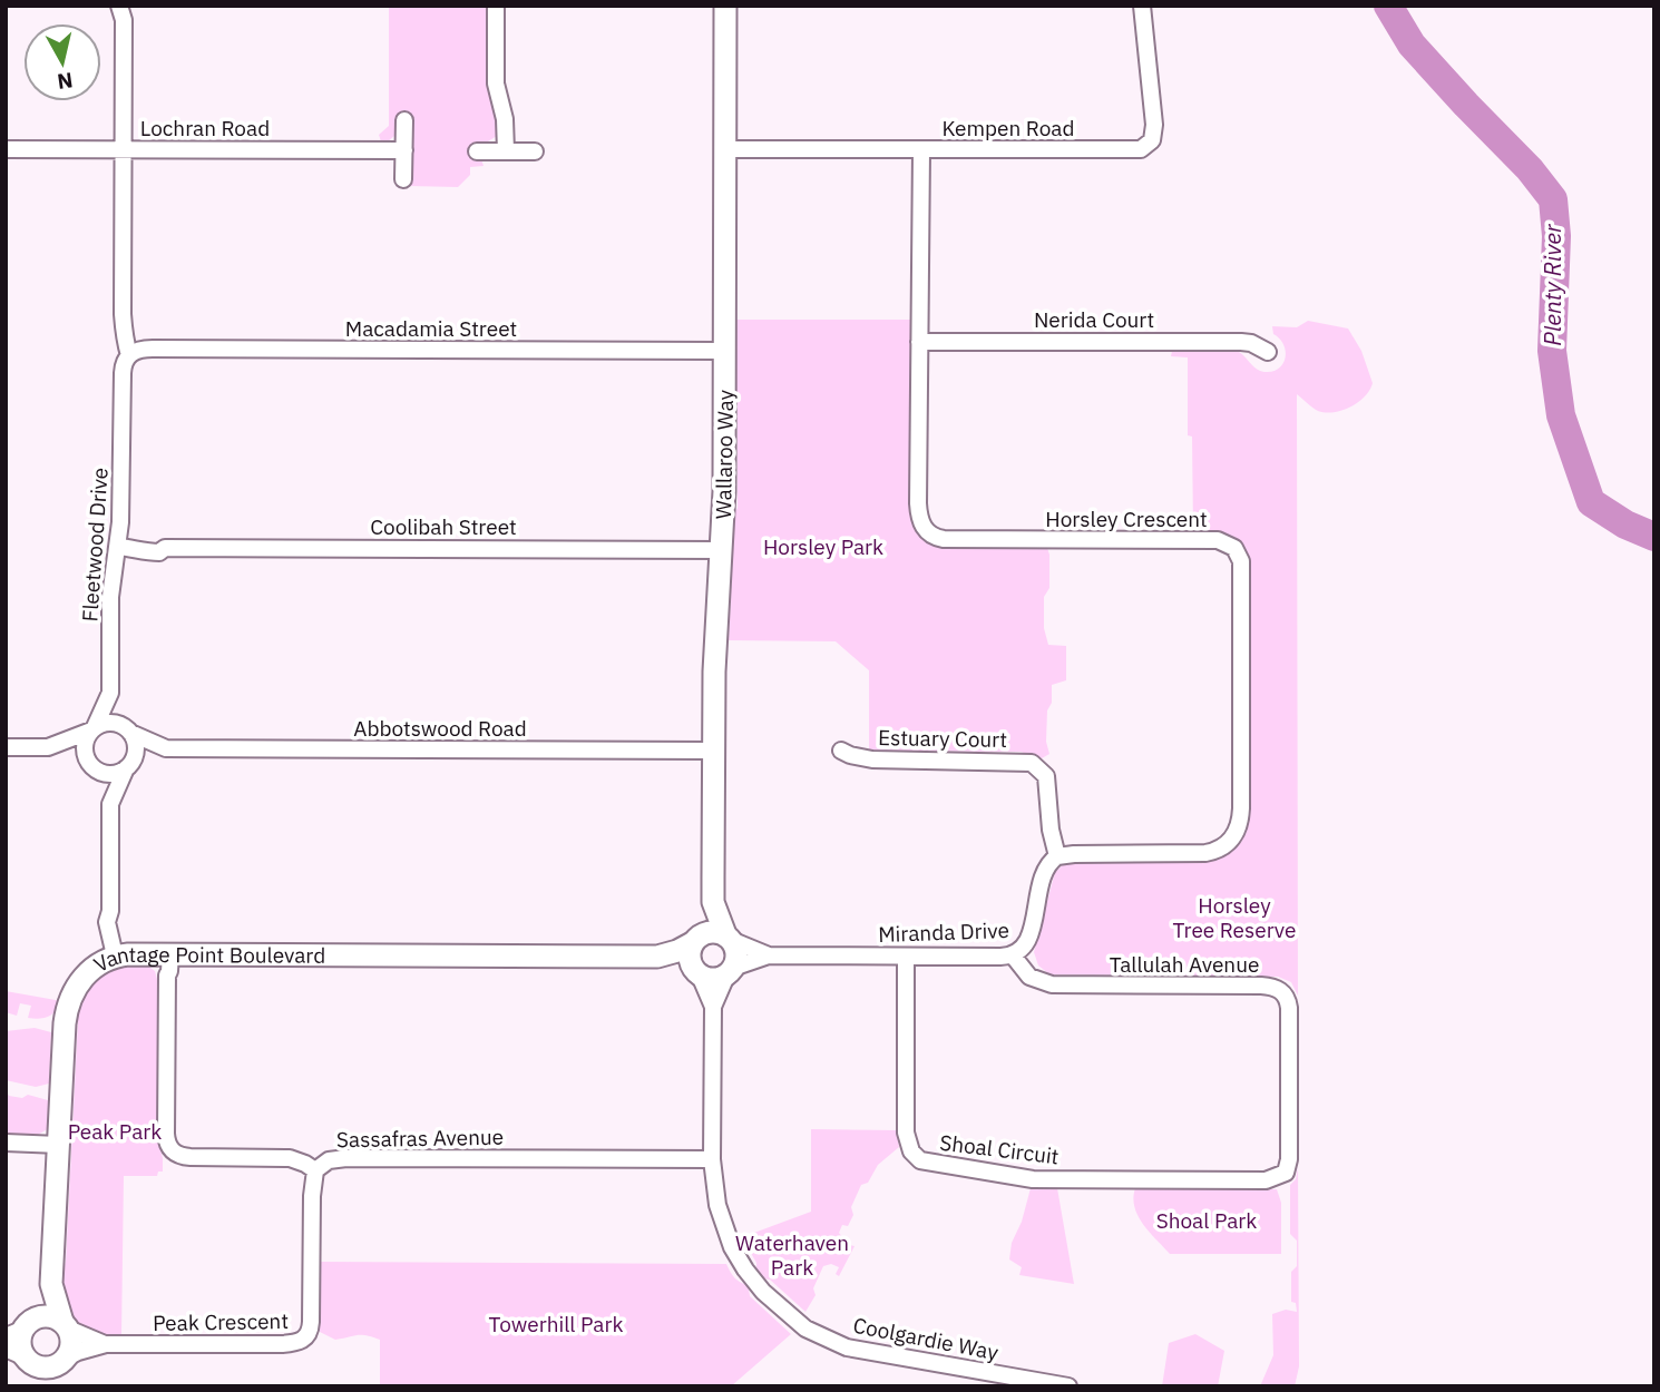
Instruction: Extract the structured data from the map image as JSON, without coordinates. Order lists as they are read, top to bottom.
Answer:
{
  "streets": {
    "street": [
      "Lochran Road",
      "Kempen Road",
      "Nerida Court",
      "Macadamia Street",
      "Wallaroo Way",
      "Horsley Crescent",
      "Coolibah Street",
      "Fleetwood Drive",
      "Abbotswood Road",
      "Estuary Court",
      "Miranda Drive",
      "Vantage Point Boulevard",
      "Tallulah Avenue",
      "Sassafras Avenue",
      "Shoal Circuit",
      "Peak Crescent",
      "Coolgardie Way"
    ]
  },
  "crossings": [
    ["Lochran Road", "Fleetwood Drive"],
    ["Kempen Road", "Wallaroo Way"],
    ["Kempen Road", "Horsley Crescent"],
    ["Nerida Court", "Horsley Crescent"],
    ["Macadamia Street", "Wallaroo Way"],
    ["Macadamia Street", "Fleetwood Drive"],
    ["Wallaroo Way", "Coolibah Street"],
    ["Wallaroo Way", "Abbotswood Road"],
    ["Wallaroo Way", "Miranda Drive"],
    ["Wallaroo Way", "Vantage Point Boulevard"],
    ["Wallaroo Way", "Coolgardie Way"],
    ["Horsley Crescent", "Estuary Court"],
    ["Horsley Crescent", "Miranda Drive"],
    ["Coolibah Street", "Fleetwood Drive"],
    ["Fleetwood Drive", "Abbotswood Road"],
    ["Estuary Court", "Miranda Drive"],
    ["Miranda Drive", "Vantage Point Boulevard"],
    ["Miranda Drive", "Tallulah Avenue"],
    ["Miranda Drive", "Shoal Circuit"],
    ["Miranda Drive", "Coolgardie Way"],
    ["Vantage Point Boulevard", "Sassafras Avenue"],
    ["Vantage Point Boulevard", "Peak Crescent"],
    ["Vantage Point Boulevard", "Coolgardie Way"],
    ["Tallulah Avenue", "Shoal Circuit"],
    ["Sassafras Avenue", "Peak Crescent"],
    ["Sassafras Avenue", "Coolgardie Way"]
  ],
  "water": ["Plenty River"],
  "parks": [
    "Horsley Park",
    "Horsley Tree Reserve",
    "Peak Park",
    "Shoal Park",
    "Waterhaven Park",
    "Towerhill Park"
  ],
  "north": "bottom"
}
